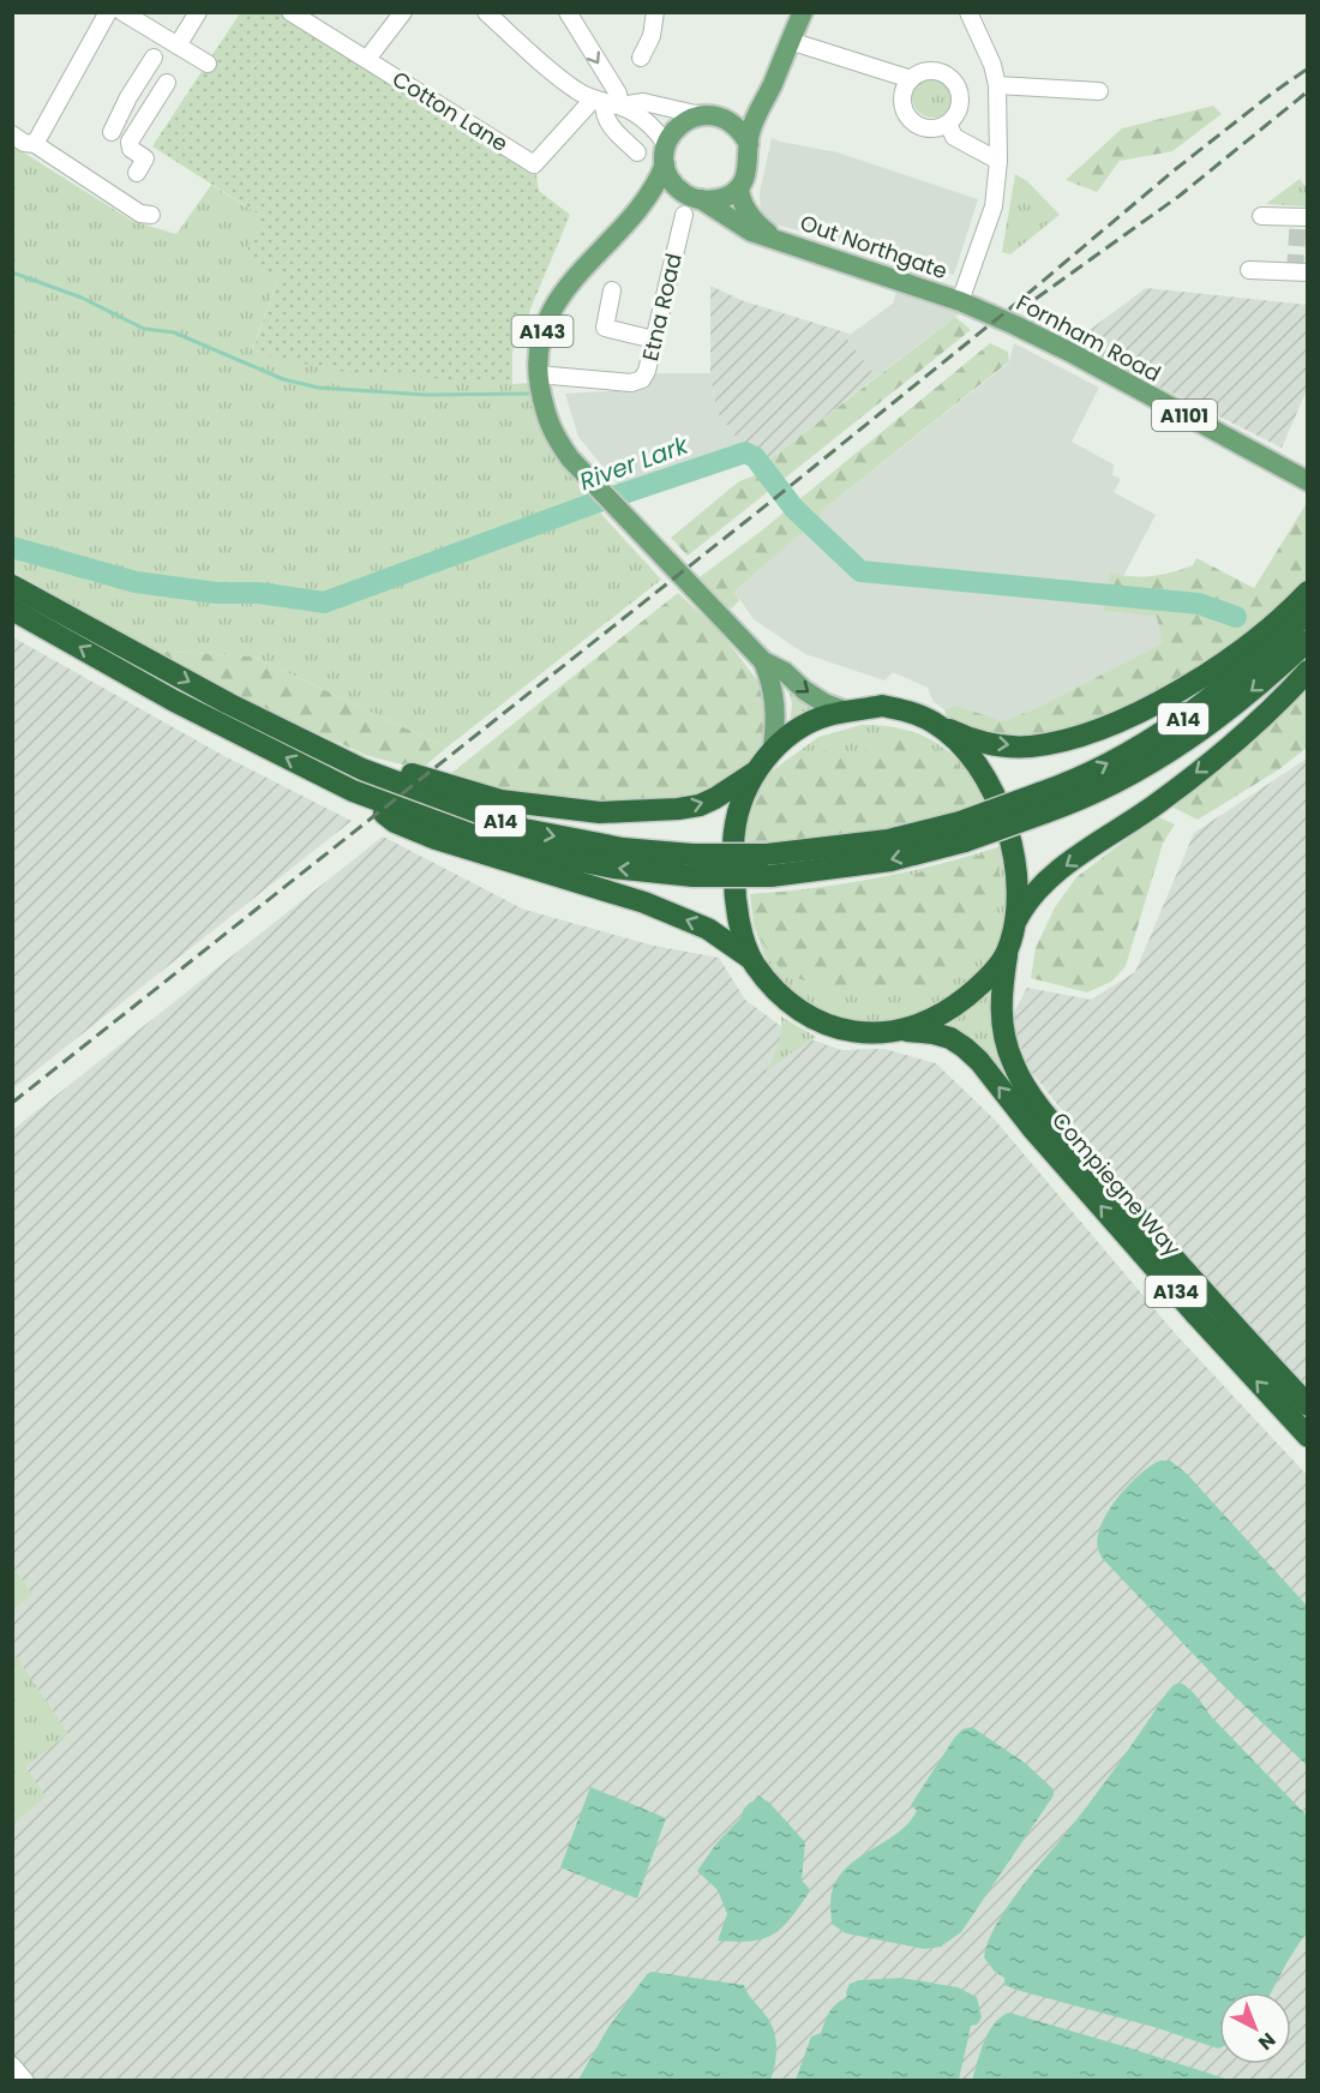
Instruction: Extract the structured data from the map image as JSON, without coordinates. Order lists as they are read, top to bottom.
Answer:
{
  "streets": {
    "highway": ["A14", "Compiegne Way", "A134"],
    "main road": [
      "Out Northgate",
      "A143",
      "Fornham Road",
      "A1101"
    ],
    "street": ["Cotton Lane", "Etna Road"]
  },
  "crossings": [
    ["Out Northgate", "Fornham Road"],
    ["Out Northgate", "A1101"],
    ["Etna Road", "A143"],
    ["Etna Road", "A1101"],
    ["A143", "A1101"],
    ["A14", "Compiegne Way"]
  ],
  "water": ["River Lark"],
  "north": "bottom right"
}
